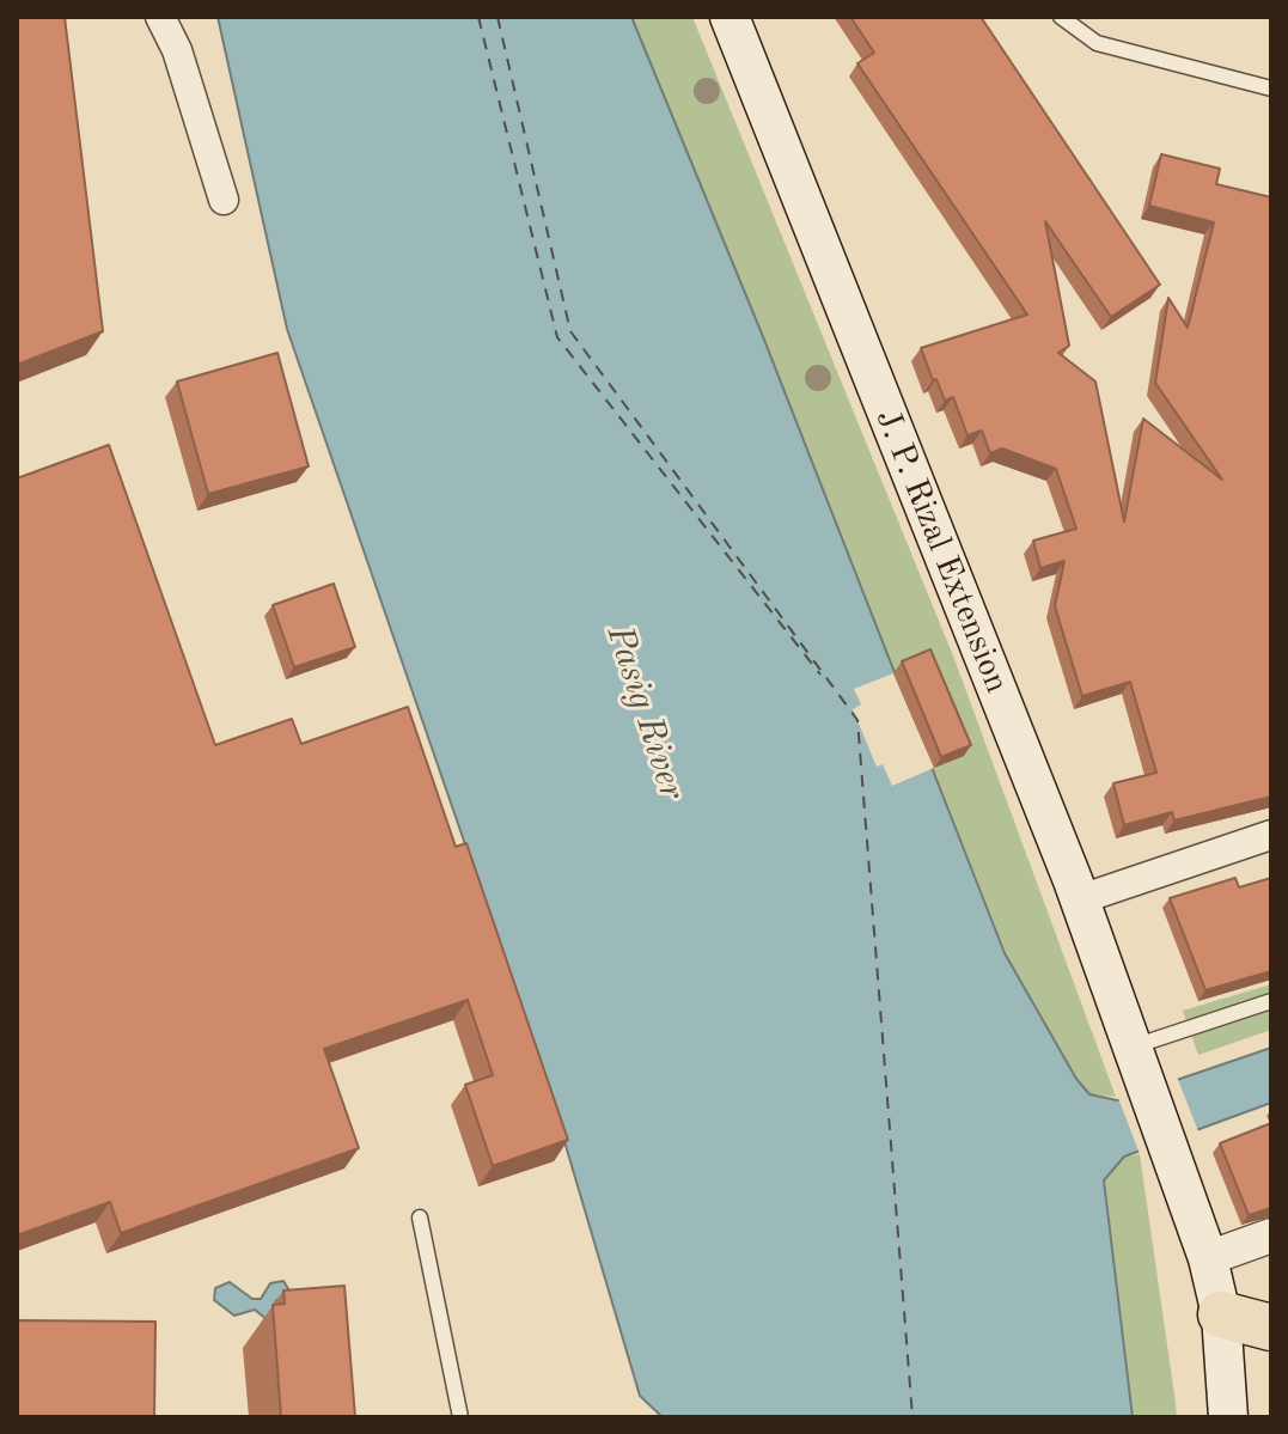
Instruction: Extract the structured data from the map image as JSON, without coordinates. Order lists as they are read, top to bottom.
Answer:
{
  "streets": {
    "main road": ["J. P. Rizal Extension"]
  },
  "water": ["Pasig River"]
}
